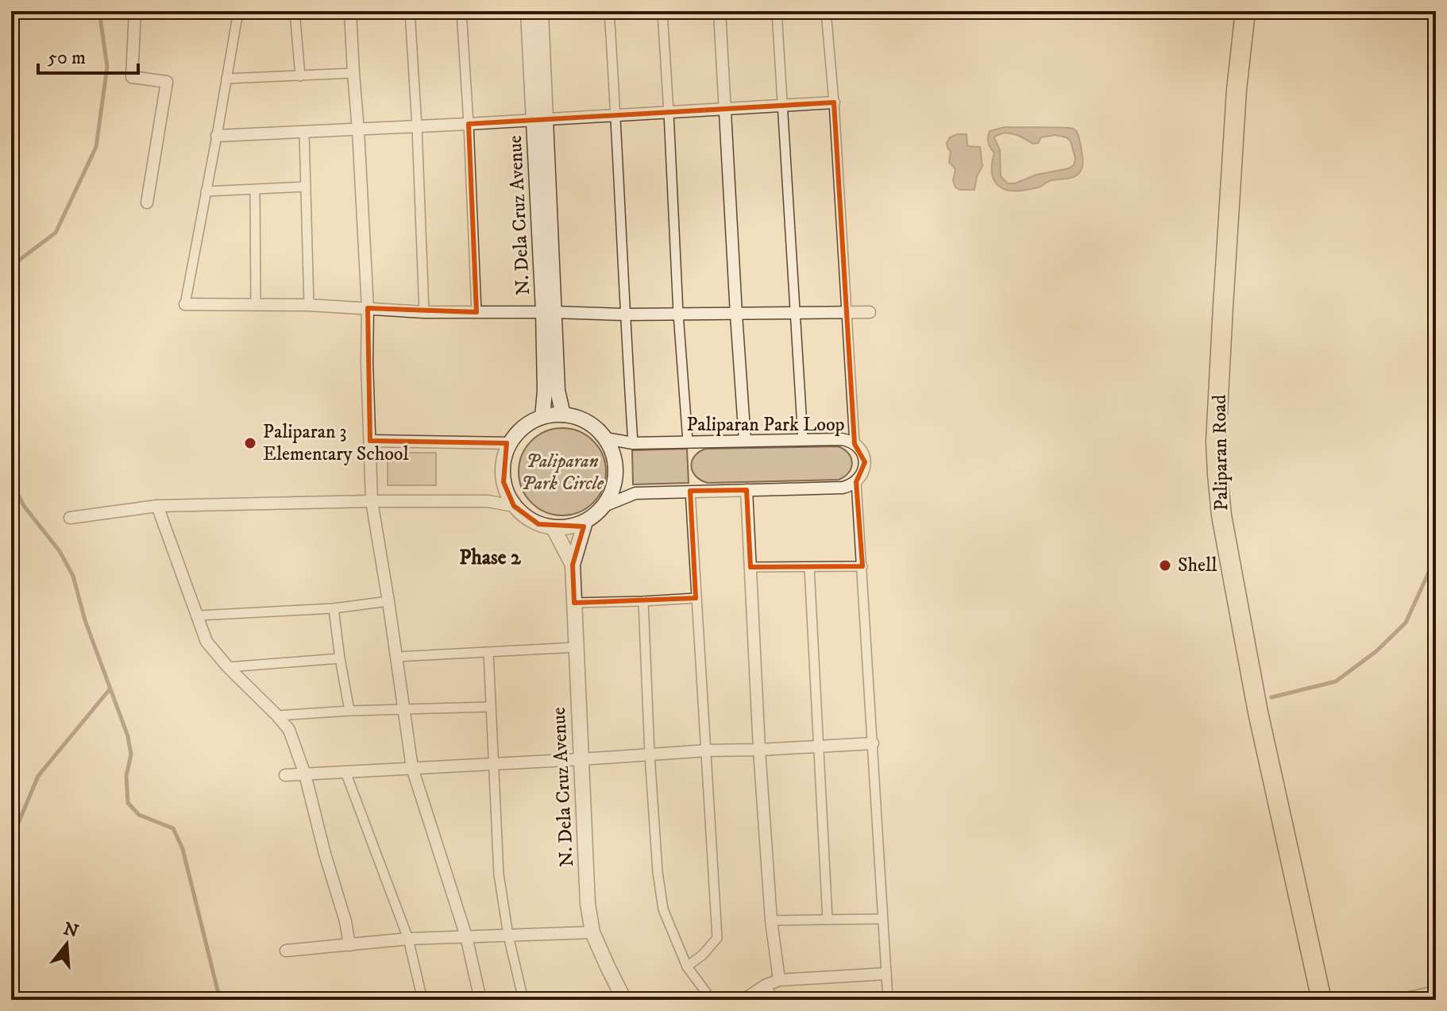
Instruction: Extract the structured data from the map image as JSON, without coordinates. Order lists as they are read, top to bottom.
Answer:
{
  "streets": {
    "main road": ["Paliparan Road"],
    "street": ["N. Dela Cruz Avenue", "Paliparan Park Loop"]
  },
  "crossings": [
    ["N. Dela Cruz Avenue", "Paliparan Park Loop"]
  ],
  "districts": ["Phase 2"],
  "parks": ["Paliparan Park Circle"],
  "places": ["Paliparan 3 Elementary School", "Shell"],
  "scale_bar": "50 m",
  "north": "top"
}
